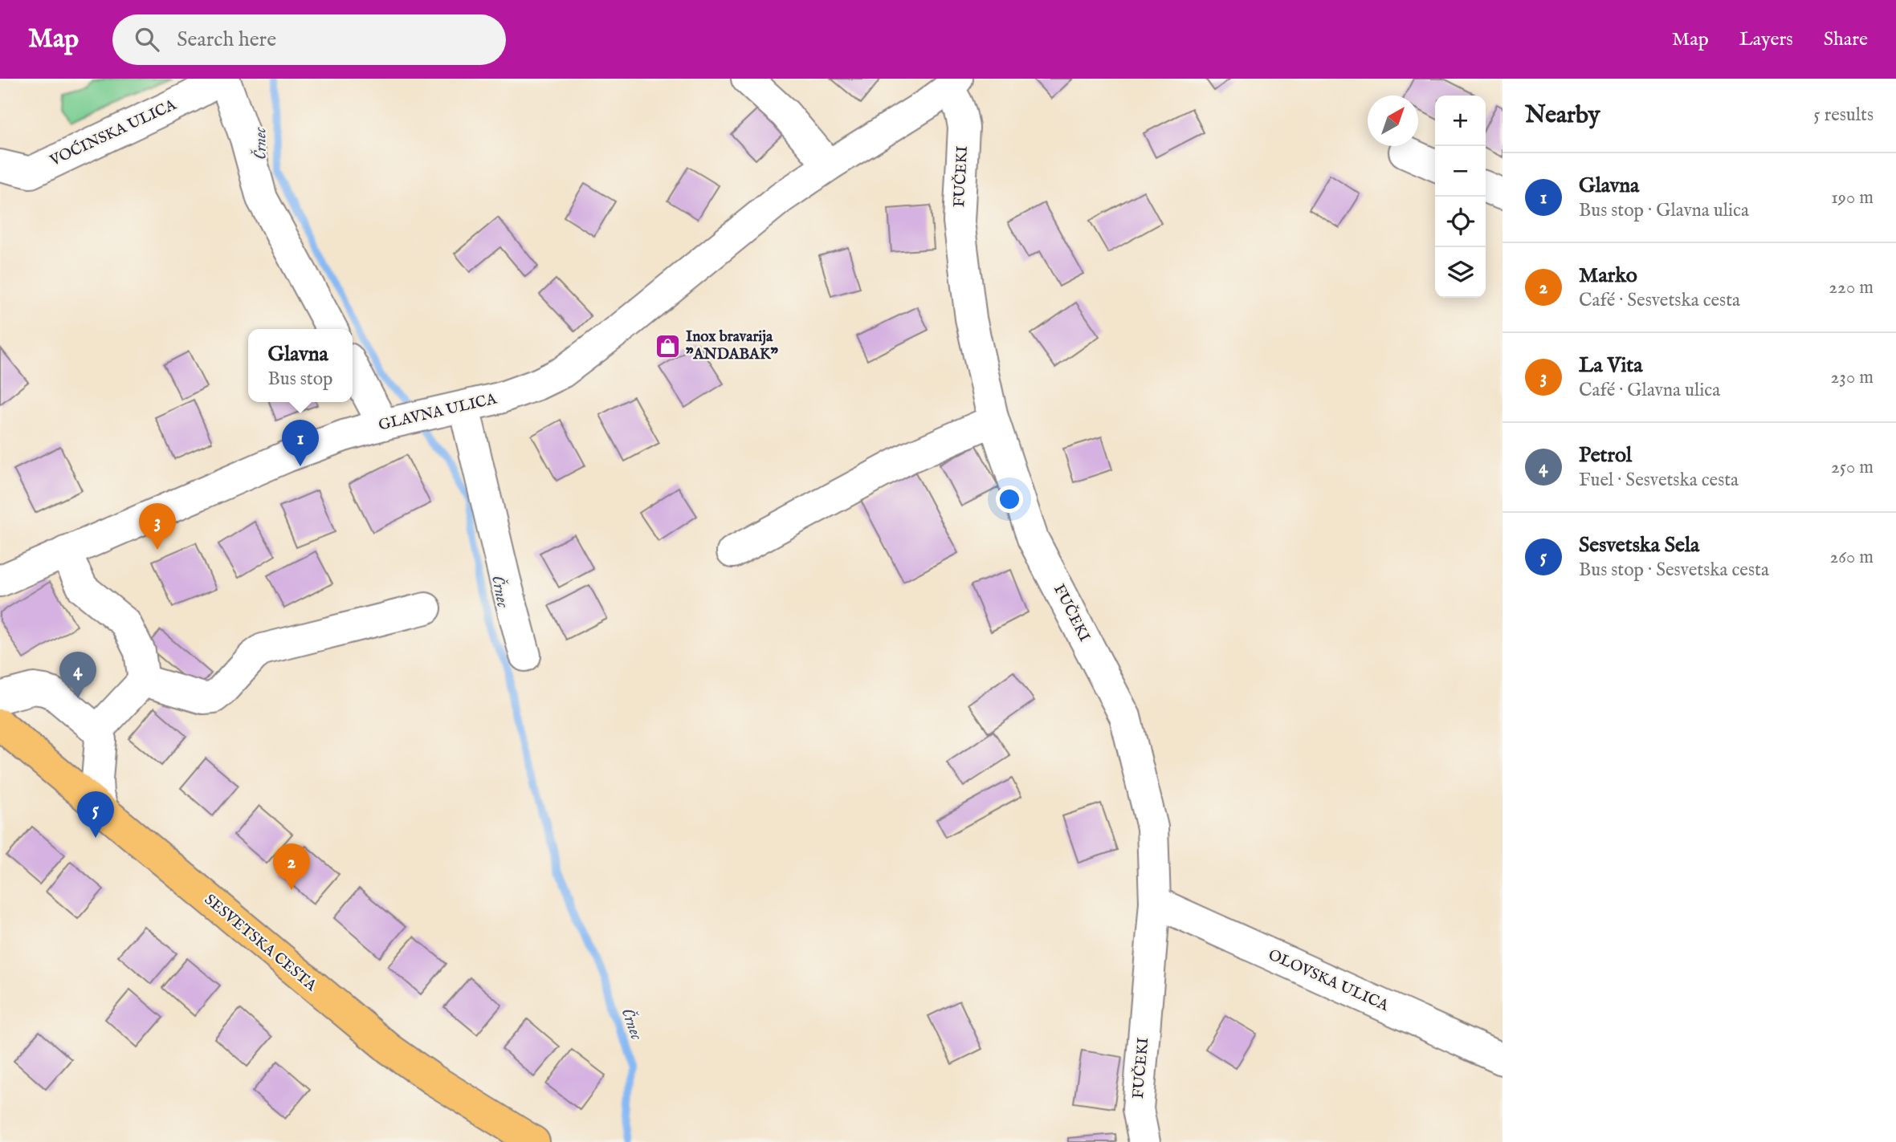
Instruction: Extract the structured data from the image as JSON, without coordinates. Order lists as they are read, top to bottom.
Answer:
{
  "streets": {
    "main road": ["SESVETSKA CESTA"],
    "street": [
      "VOĆINSKA ULICA",
      "FUČEKI",
      "GLAVNA ULICA",
      "OLOVSKA ULICA"
    ]
  },
  "crossings": [
    ["FUČEKI", "GLAVNA ULICA"],
    ["FUČEKI", "OLOVSKA ULICA"]
  ],
  "water": ["Črnec"],
  "places": {
    "shop": ["Inox bravarija \"ANDABAK\""]
  },
  "north": "top right",
  "page": {
    "header": "Map",
    "search": "Search here",
    "nav": ["Map", "Layers", "Share"],
    "heading": ["Nearby", "5 results"],
    "map_buttons": ["+", "−"],
    "list": [
      {
        "mark": "1",
        "name": "Glavna",
        "note": "Bus stop · Glavna ulica",
        "value": "190 m"
      },
      {
        "mark": "2",
        "name": "Marko",
        "note": "Café · Sesvetska cesta",
        "value": "220 m"
      },
      {
        "mark": "3",
        "name": "La Vita",
        "note": "Café · Glavna ulica",
        "value": "230 m"
      },
      {
        "mark": "4",
        "name": "Petrol",
        "note": "Fuel · Sesvetska cesta",
        "value": "250 m"
      },
      {
        "mark": "5",
        "name": "Sesvetska Sela",
        "note": "Bus stop · Sesvetska cesta",
        "value": "260 m"
      }
    ],
    "popup": ["Glavna", "Bus stop"],
    "pins": [
      "1",
      "3",
      "4",
      "5",
      "2"
    ]
  }
}
